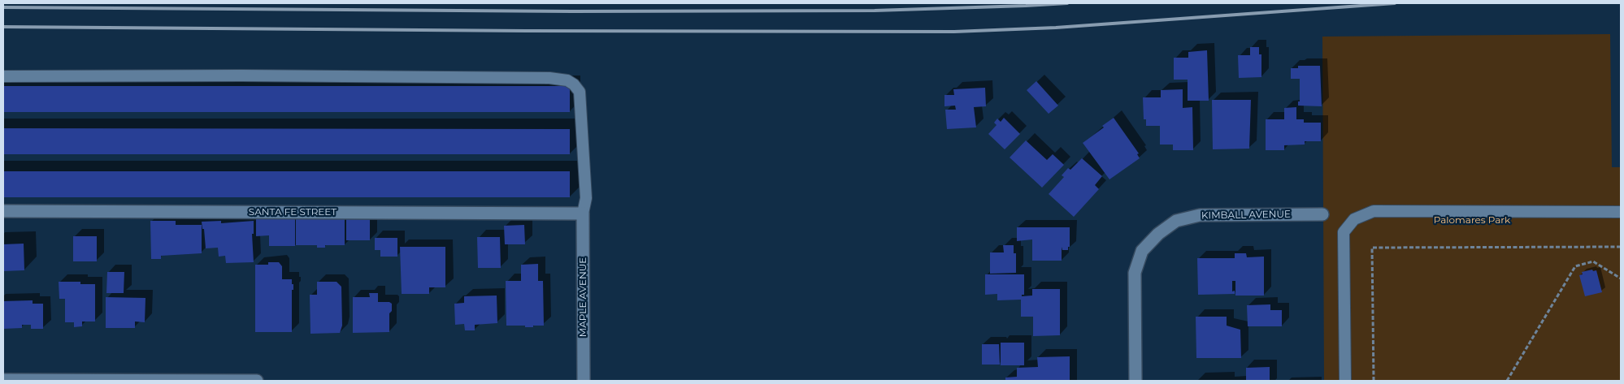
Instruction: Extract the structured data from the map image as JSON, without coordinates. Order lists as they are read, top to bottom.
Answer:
{
  "streets": {
    "street": ["SANTA FE STREET", "KIMBALL AVENUE", "MAPLE AVENUE"]
  },
  "crossings": [
    ["SANTA FE STREET", "MAPLE AVENUE"]
  ],
  "parks": ["Palomares Park"]
}
